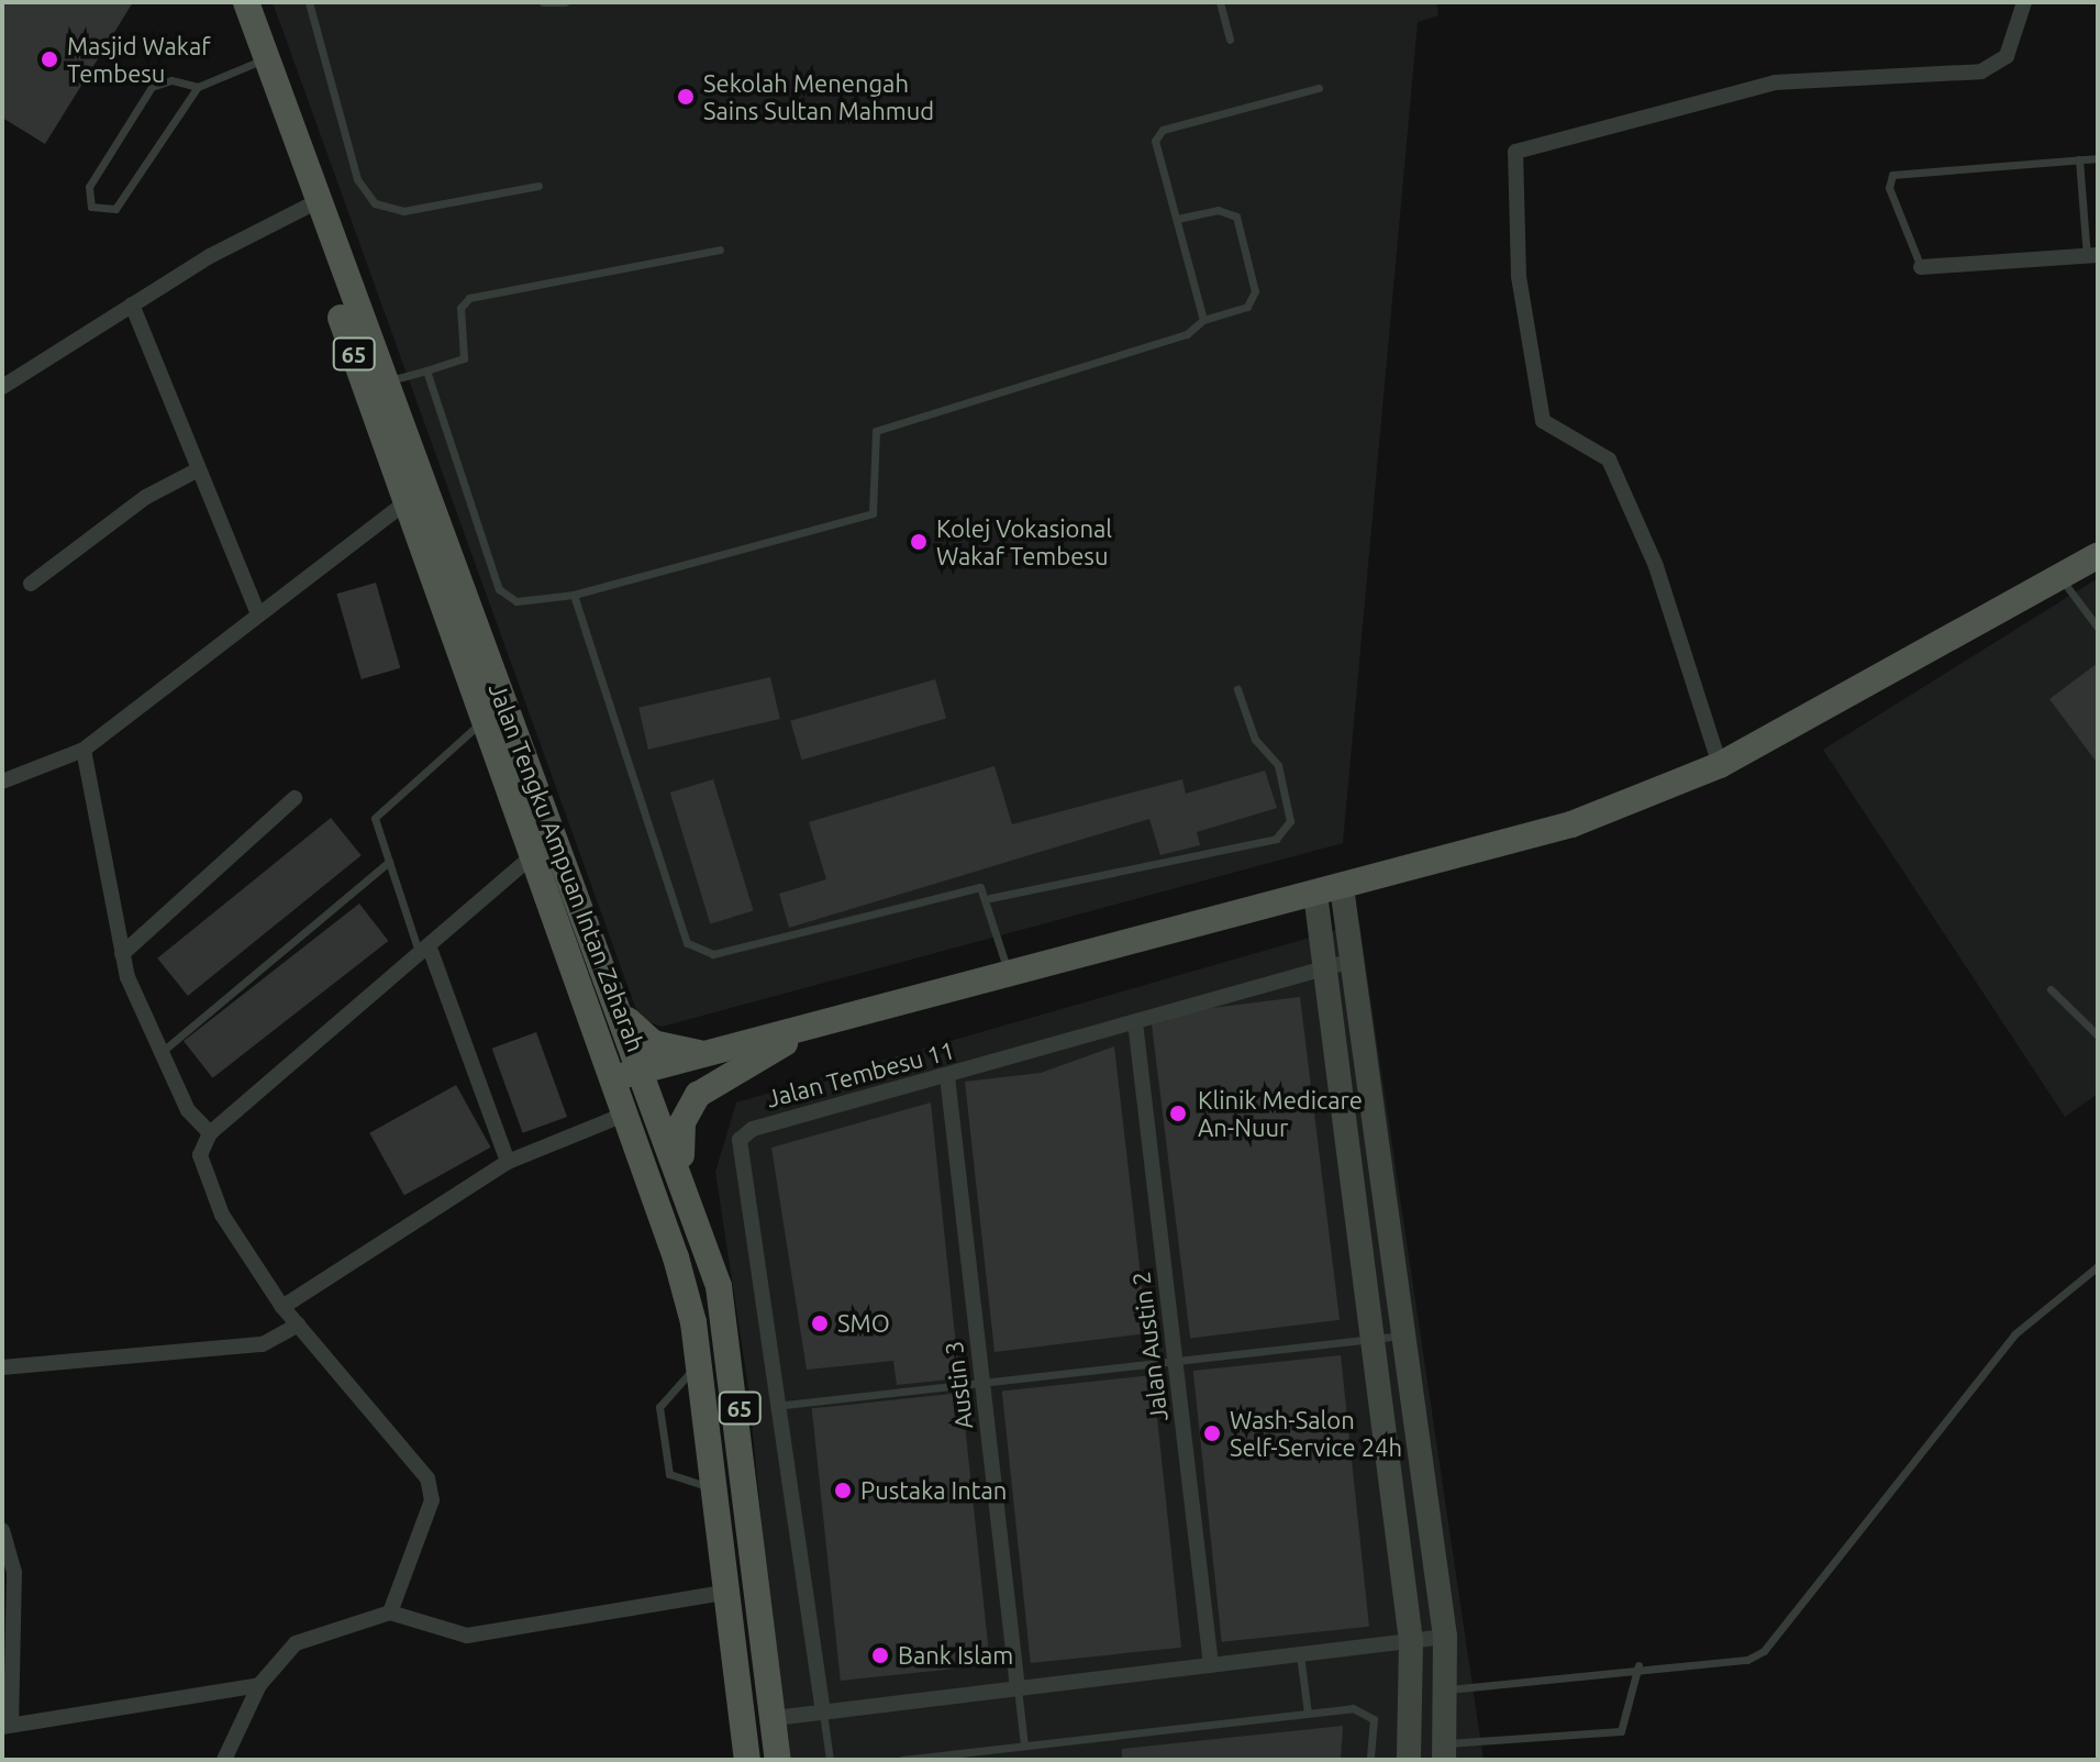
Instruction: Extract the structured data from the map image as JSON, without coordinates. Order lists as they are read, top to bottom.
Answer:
{
  "streets": {
    "main road": ["65", "Jalan Tengku Ampuan Intan Zaharah"],
    "street": ["Jalan Tembesu 11", "Jalan Austin 2", "Austin 3"]
  },
  "crossings": [
    ["Jalan Tembesu 11", "Jalan Austin 2"],
    ["Jalan Tembesu 11", "Austin 3"]
  ],
  "places": [
    "Masjid Wakaf Tembesu",
    "Sekolah Menengah Sains Sultan Mahmud",
    "Kolej Vokasional Wakaf Tembesu",
    "Klinik Medicare An-Nuur",
    "SMO",
    "Wash-Salon Self-Service 24h",
    "Pustaka Intan",
    "Bank Islam"
  ]
}
